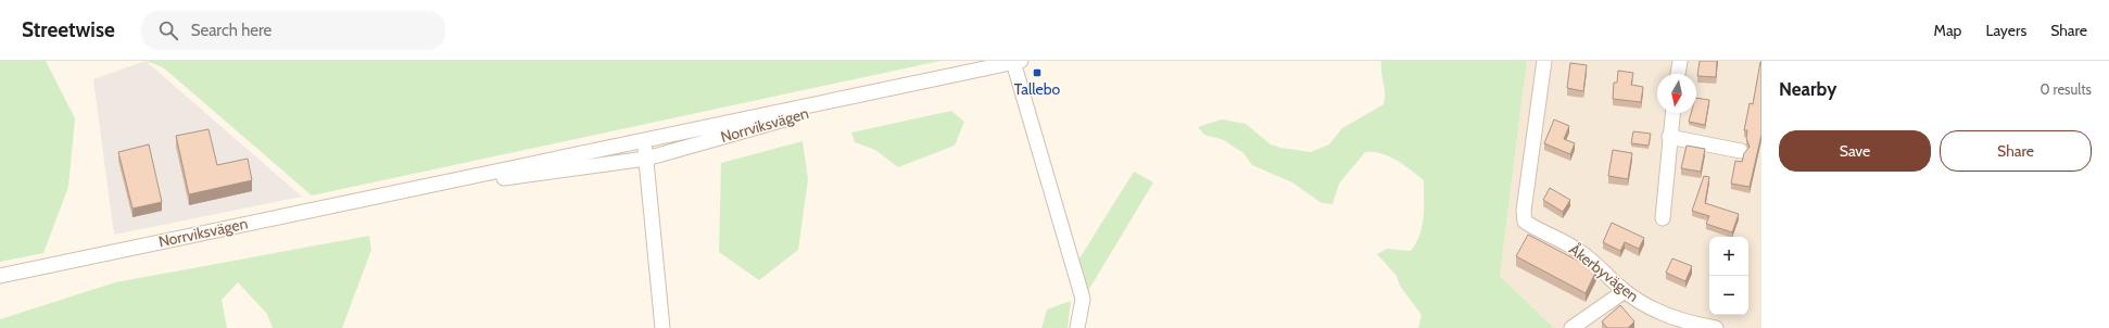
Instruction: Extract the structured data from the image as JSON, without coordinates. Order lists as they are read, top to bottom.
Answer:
{
  "streets": {
    "street": ["Norrviksvägen", "Åkerbyvägen"]
  },
  "places": {
    "transit": ["Tallebo"]
  },
  "north": "bottom",
  "page": {
    "header": "Streetwise",
    "search": "Search here",
    "nav": ["Map", "Layers", "Share"],
    "heading": ["Nearby", "0 results"],
    "buttons": ["Save", "Share"],
    "map_buttons": ["+", "−"]
  }
}
